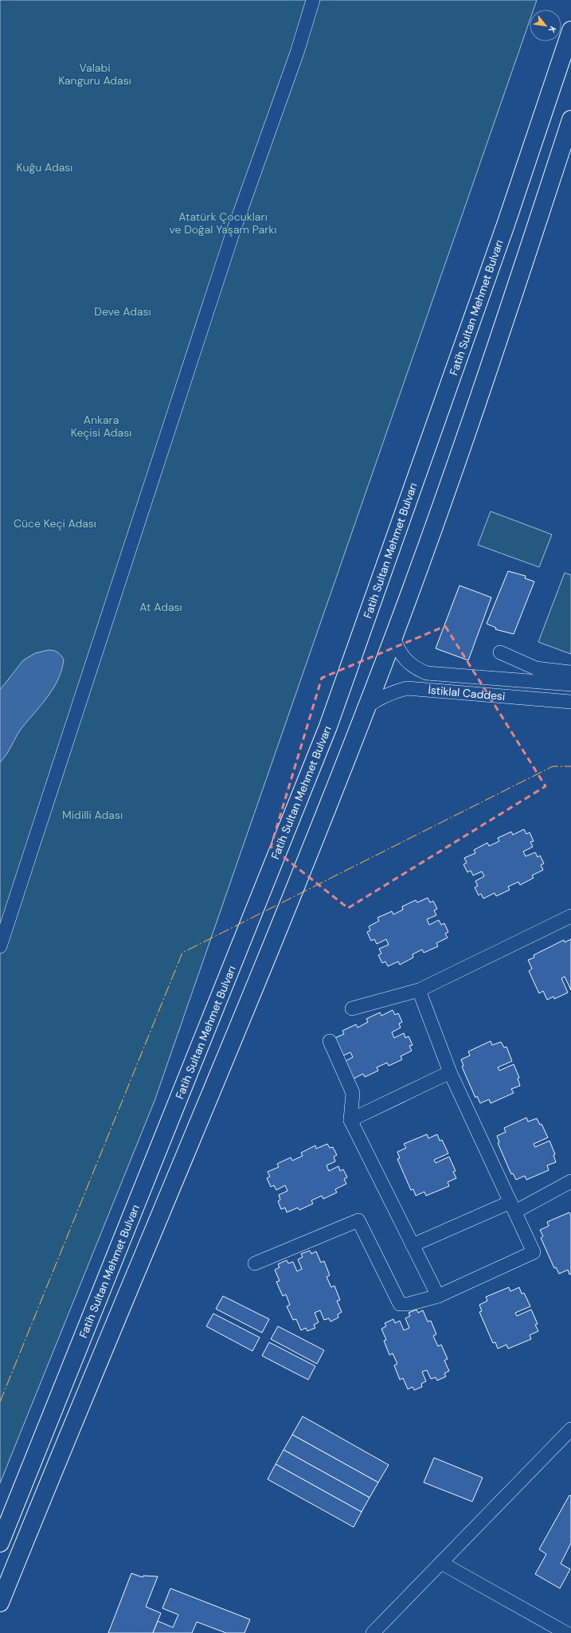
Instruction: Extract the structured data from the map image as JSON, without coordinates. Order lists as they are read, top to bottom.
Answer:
{
  "streets": {
    "highway": ["Fatih Sultan Mehmet Bulvarı"],
    "street": ["İstiklal Caddesi"]
  },
  "parks": [
    "Valabi Kanguru Adası",
    "Kuğu Adası",
    "Atatürk Çocukları ve Doğal Yaşam Parkı",
    "Deve Adası",
    "Ankara Keçisi Adası",
    "Cüce Keçi Adası",
    "At Adası",
    "Midilli Adası"
  ],
  "north": "bottom right"
}
